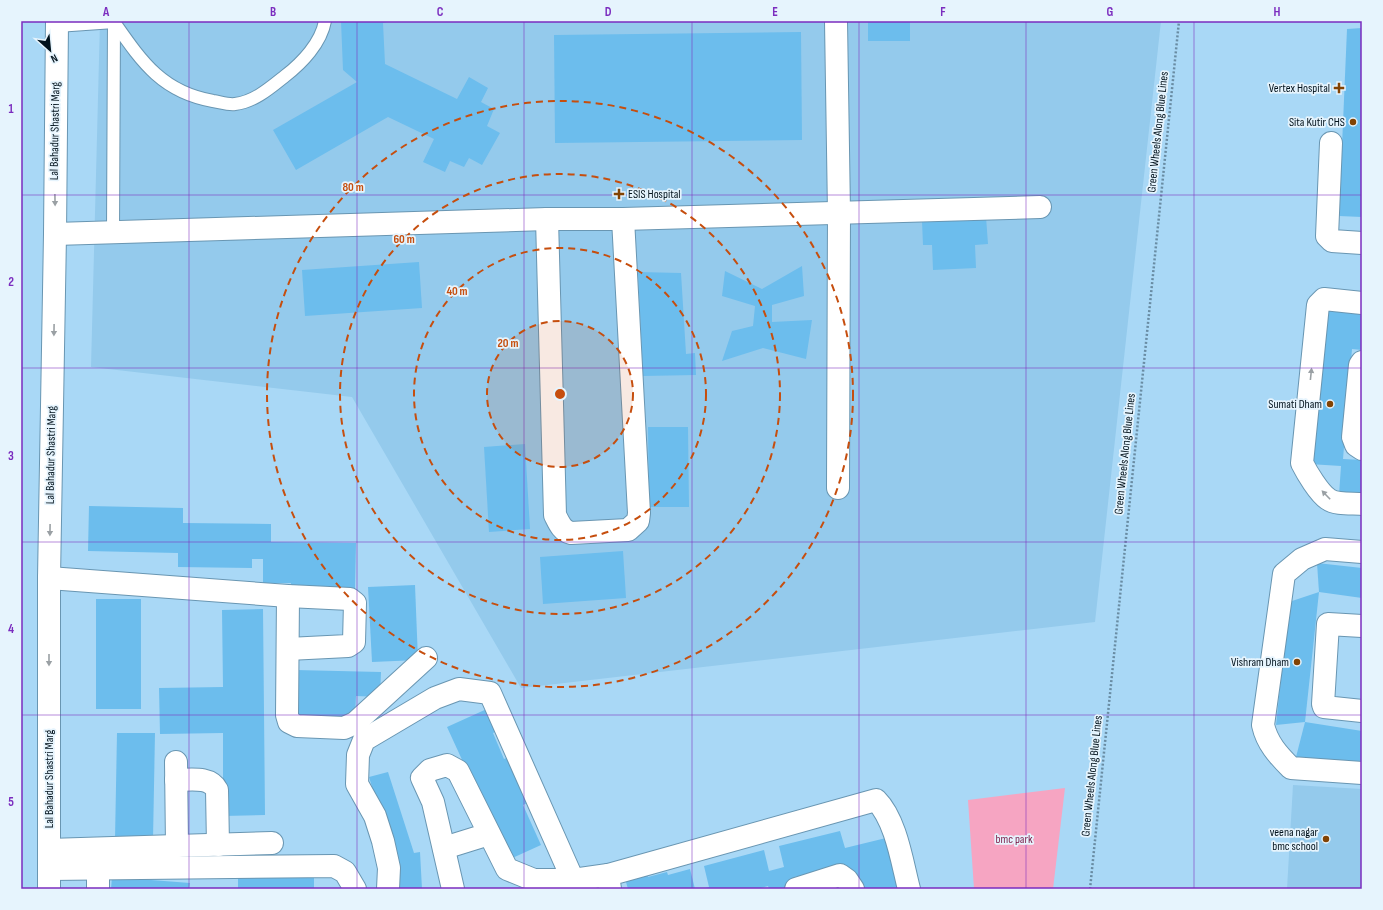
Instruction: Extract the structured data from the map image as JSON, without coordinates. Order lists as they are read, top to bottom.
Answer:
{
  "streets": {
    "street": ["Lal Bahadur Shastri Marg"],
    "path": ["Green Wheels Along Blue Lines"]
  },
  "one_way": ["Lal Bahadur Shastri Marg"],
  "parks": ["bmc park"],
  "places": {
    "health": ["Vertex Hospital", "ESIS Hospital"],
    "other": [
      "Sita Kutir CHS",
      "Sumati Dham",
      "Vishram Dham",
      "veena nagar bmc school"
    ]
  },
  "north": "bottom right",
  "grid": {
    "columns": [
      "A",
      "B",
      "C",
      "D",
      "E",
      "F",
      "G",
      "H"
    ],
    "rows": [
      "1",
      "2",
      "3",
      "4",
      "5"
    ]
  },
  "rings": [
    "80 m",
    "60 m",
    "40 m",
    "20 m"
  ]
}
